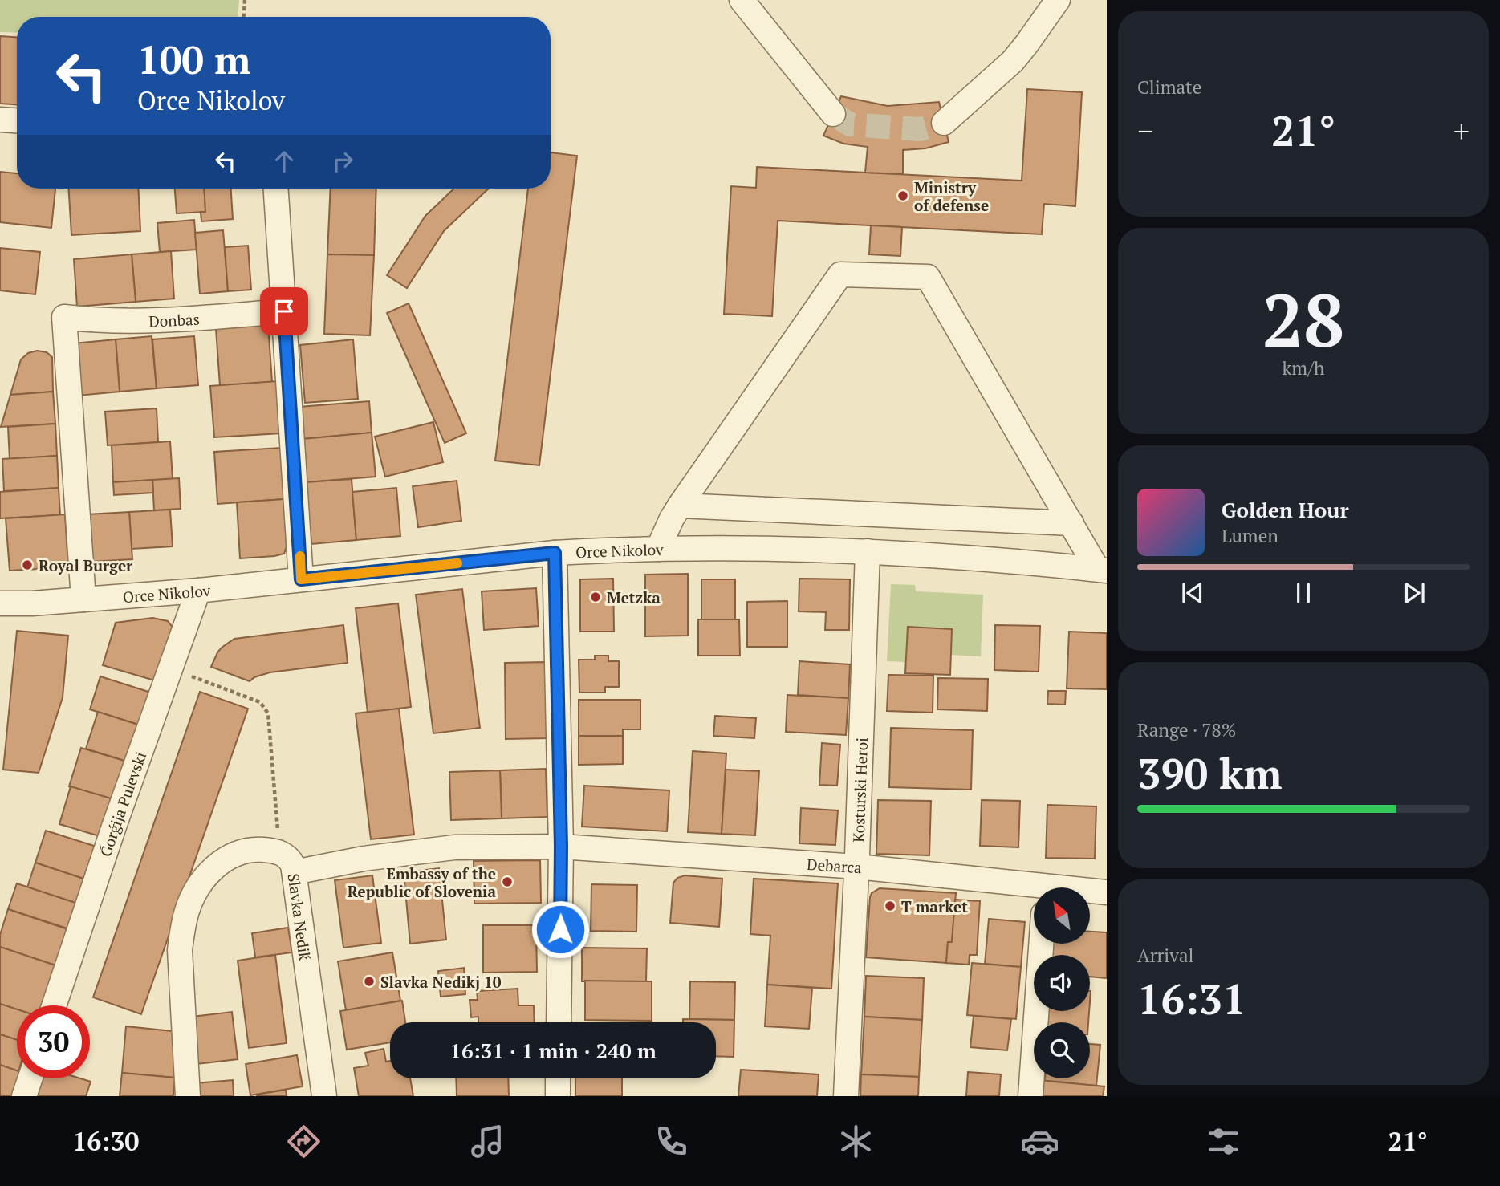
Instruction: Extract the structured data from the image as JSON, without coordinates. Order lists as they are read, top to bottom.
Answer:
{
  "streets": {
    "street": [
      "Donbas",
      "Orce Nikolov",
      "Kosturski Heroi",
      "Ǵorǵija Pulevski",
      "Debarca",
      "Slavka Nediḱ"
    ]
  },
  "crossings": [
    ["Donbas", "Orce Nikolov"],
    ["Orce Nikolov", "Kosturski Heroi"],
    ["Orce Nikolov", "Ǵorǵija Pulevski"],
    ["Kosturski Heroi", "Debarca"],
    ["Debarca", "Slavka Nediḱ"]
  ],
  "places": [
    "Ministry of defense",
    "Royal Burger",
    "Metzka",
    "Embassy of the Republic of Slovenia",
    "T market",
    "Slavka Nedikj 10"
  ],
  "north": "top left",
  "page": {
    "tile": [
      "Climate",
      ["28", "km/h"],
      ["Range · 78%", "390 km"],
      ["Arrival", "16:31"]
    ],
    "turn": ["100 m", "Orce Nikolov"],
    "heat": ["−", "21°", "+"],
    "song": ["Golden Hour", "Lumen"],
    "limit": "30",
    "trip": "16:31 · 1 min · 240 m",
    "tabs": ["16:30", "21°"]
  }
}
